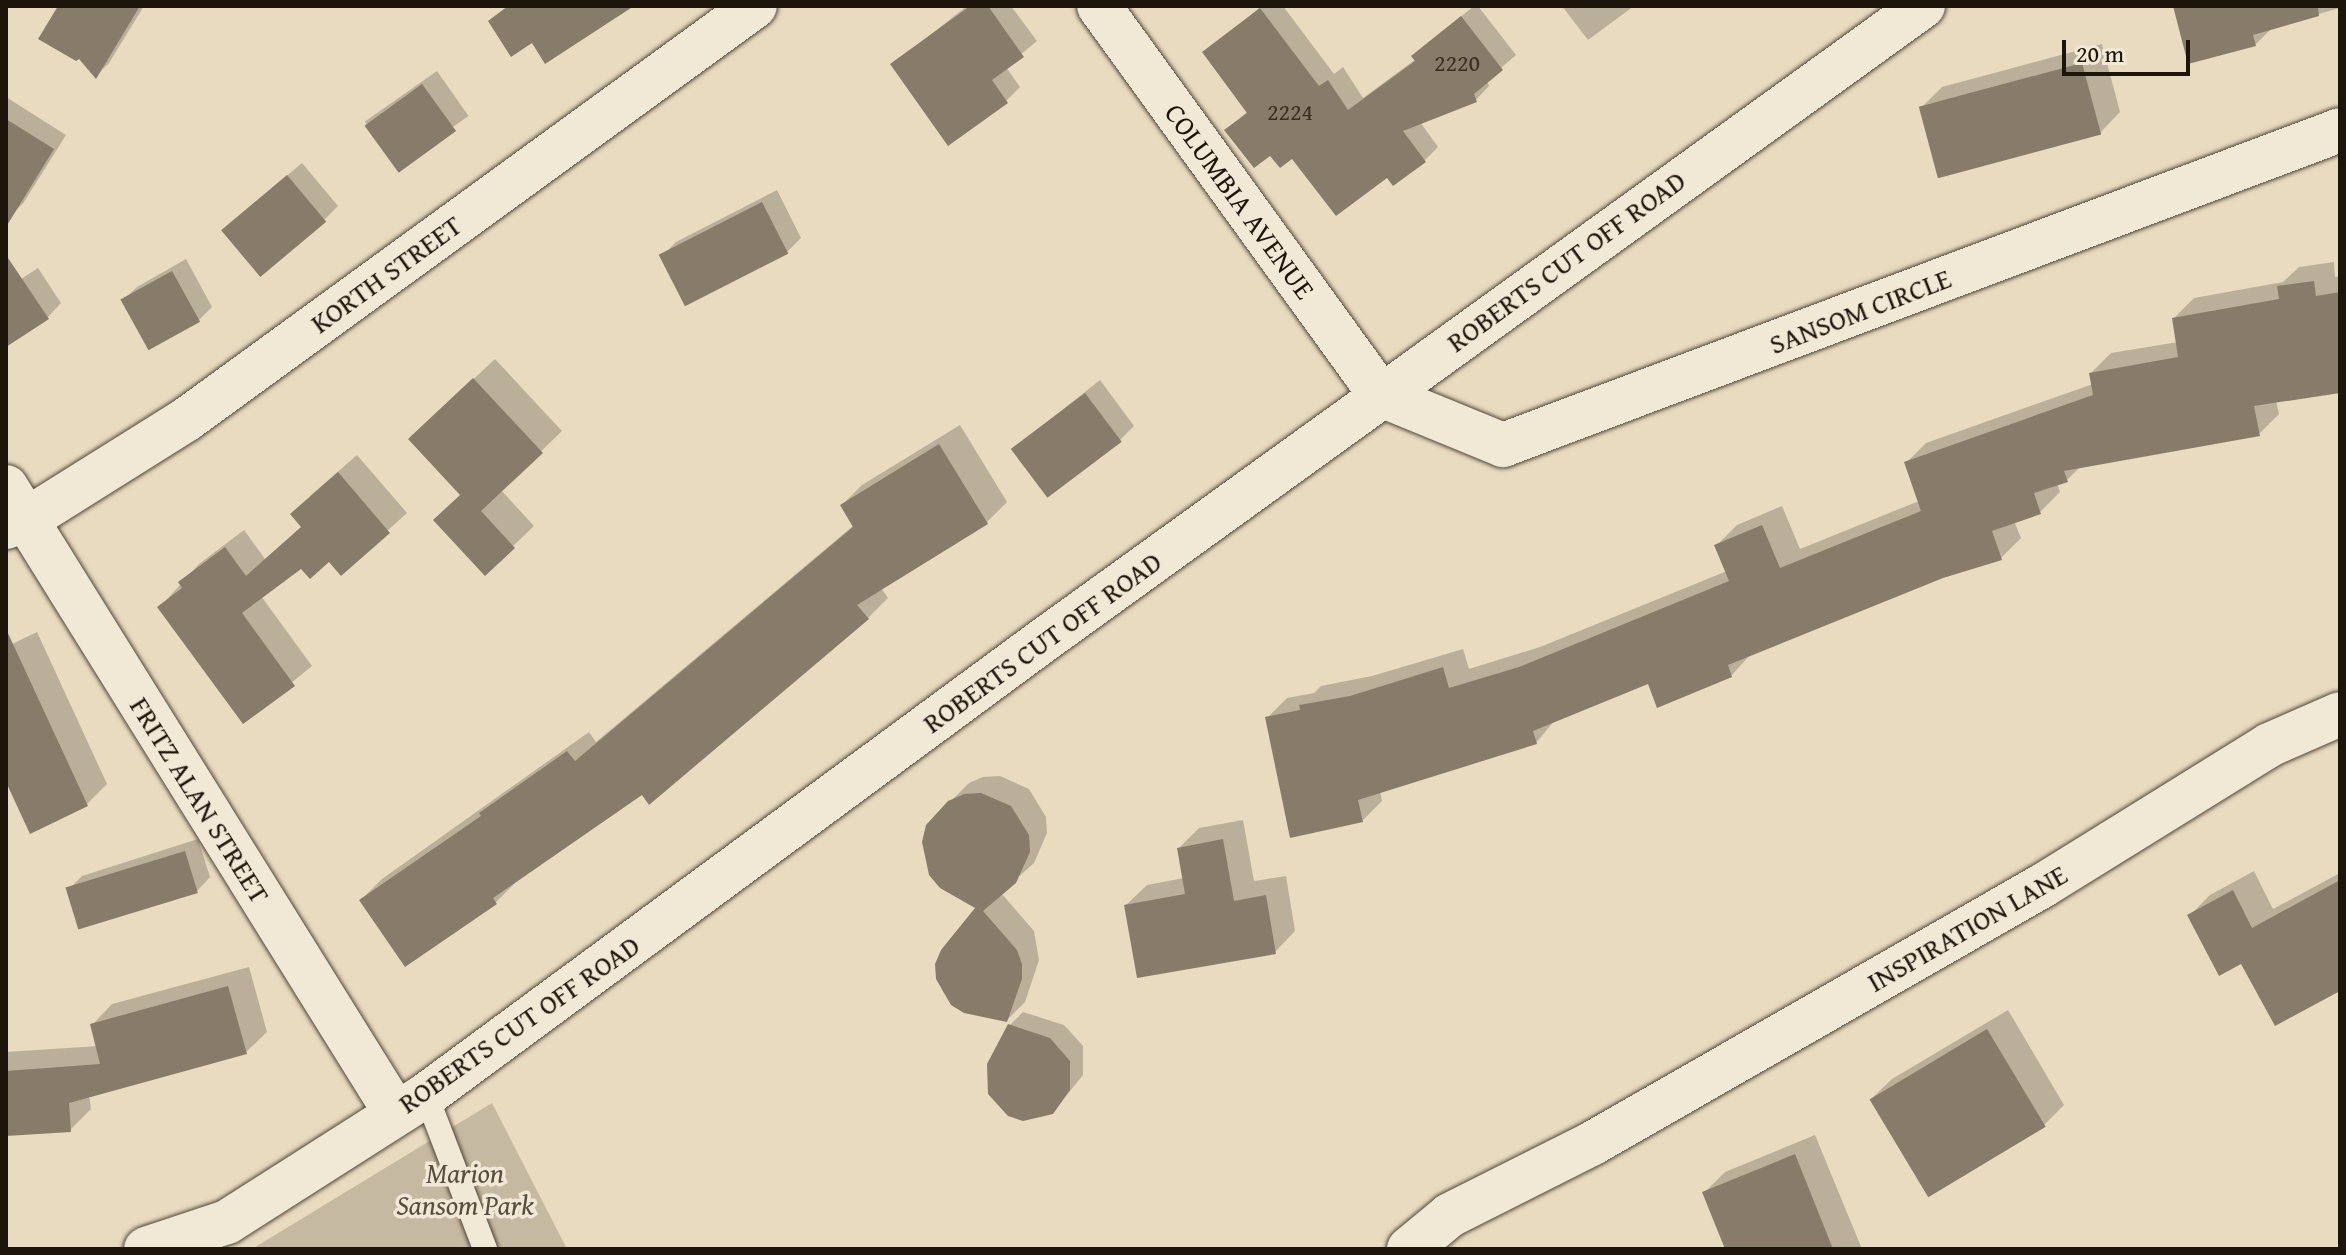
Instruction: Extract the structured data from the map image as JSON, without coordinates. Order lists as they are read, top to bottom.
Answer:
{
  "streets": {
    "street": [
      "COLUMBIA AVENUE",
      "ROBERTS CUT OFF ROAD",
      "KORTH STREET",
      "SANSOM CIRCLE",
      "FRITZ ALAN STREET",
      "INSPIRATION LANE"
    ]
  },
  "crossings": [
    ["COLUMBIA AVENUE", "ROBERTS CUT OFF ROAD"],
    ["COLUMBIA AVENUE", "SANSOM CIRCLE"],
    ["ROBERTS CUT OFF ROAD", "SANSOM CIRCLE"],
    ["ROBERTS CUT OFF ROAD", "FRITZ ALAN STREET"],
    ["KORTH STREET", "FRITZ ALAN STREET"]
  ],
  "parks": ["Marion Sansom Park"],
  "house_numbers": ["2220", "2224"],
  "scale_bar": "20 m"
}
